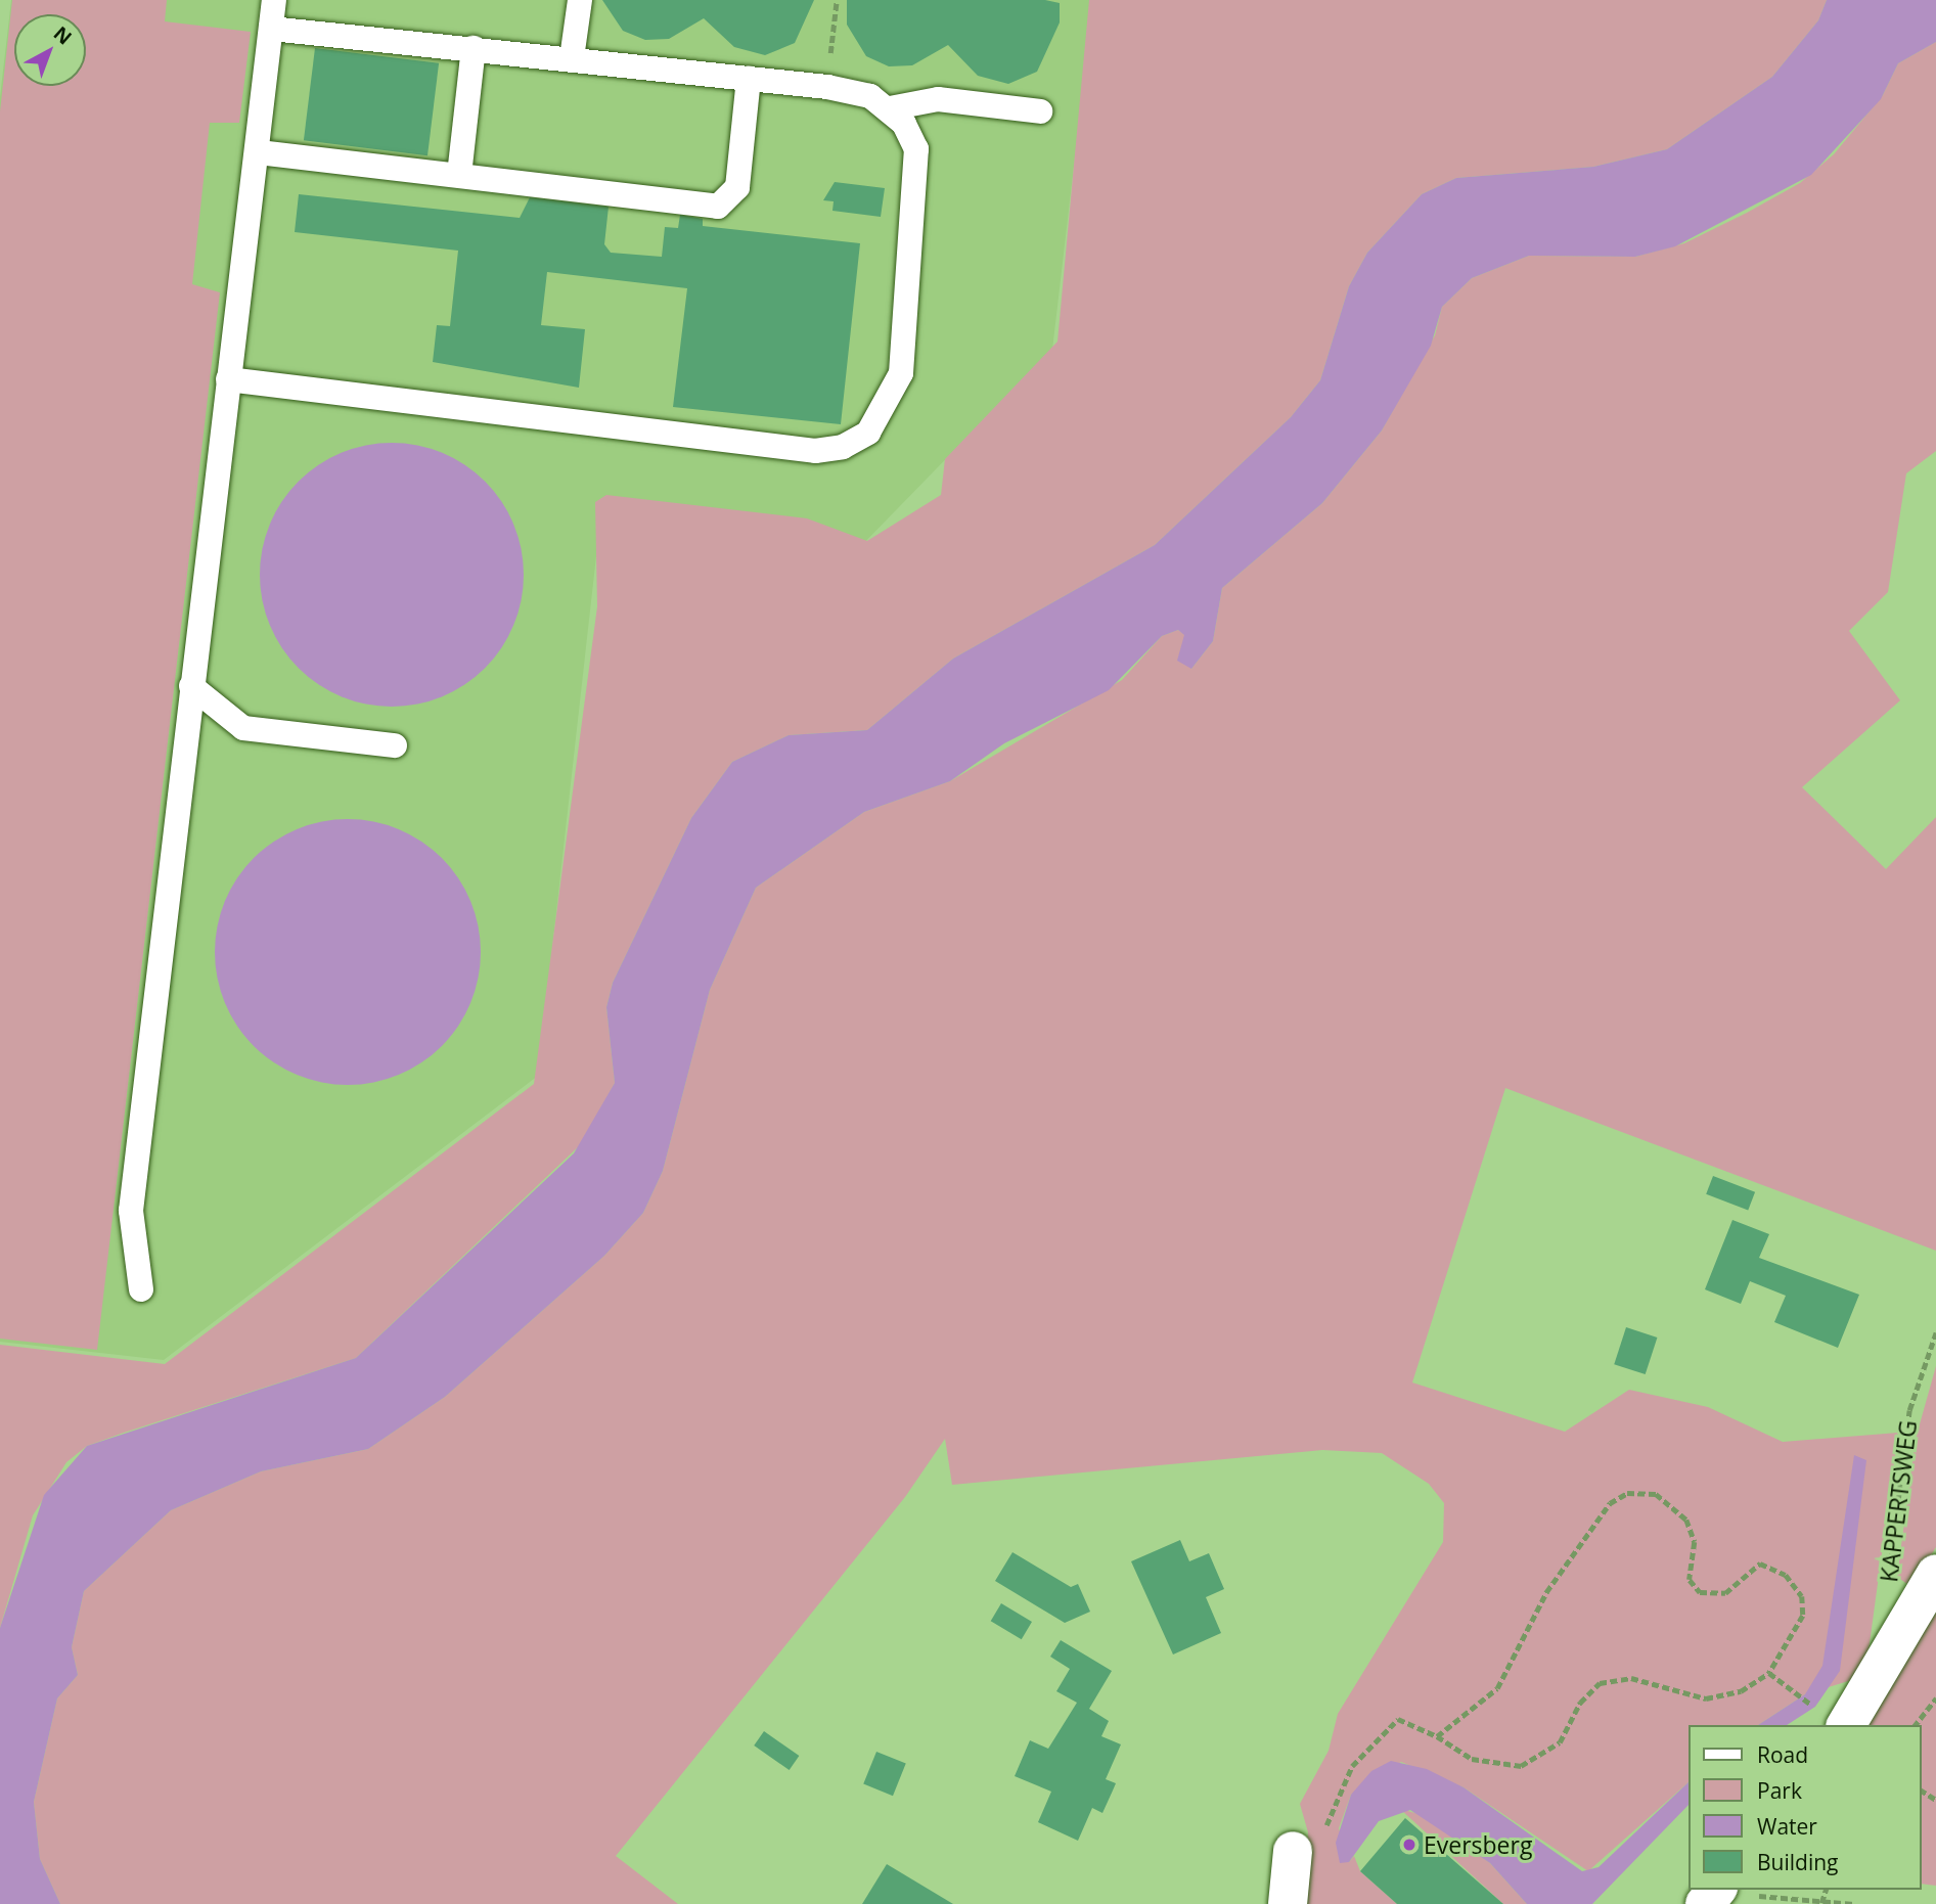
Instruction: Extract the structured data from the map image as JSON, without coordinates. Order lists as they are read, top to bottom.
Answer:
{
  "streets": {
    "street": ["KAPPERTSWEG"]
  },
  "places": ["Eversberg"],
  "legend": [
    "Road",
    "Park",
    "Water",
    "Building"
  ],
  "north": "top right"
}
